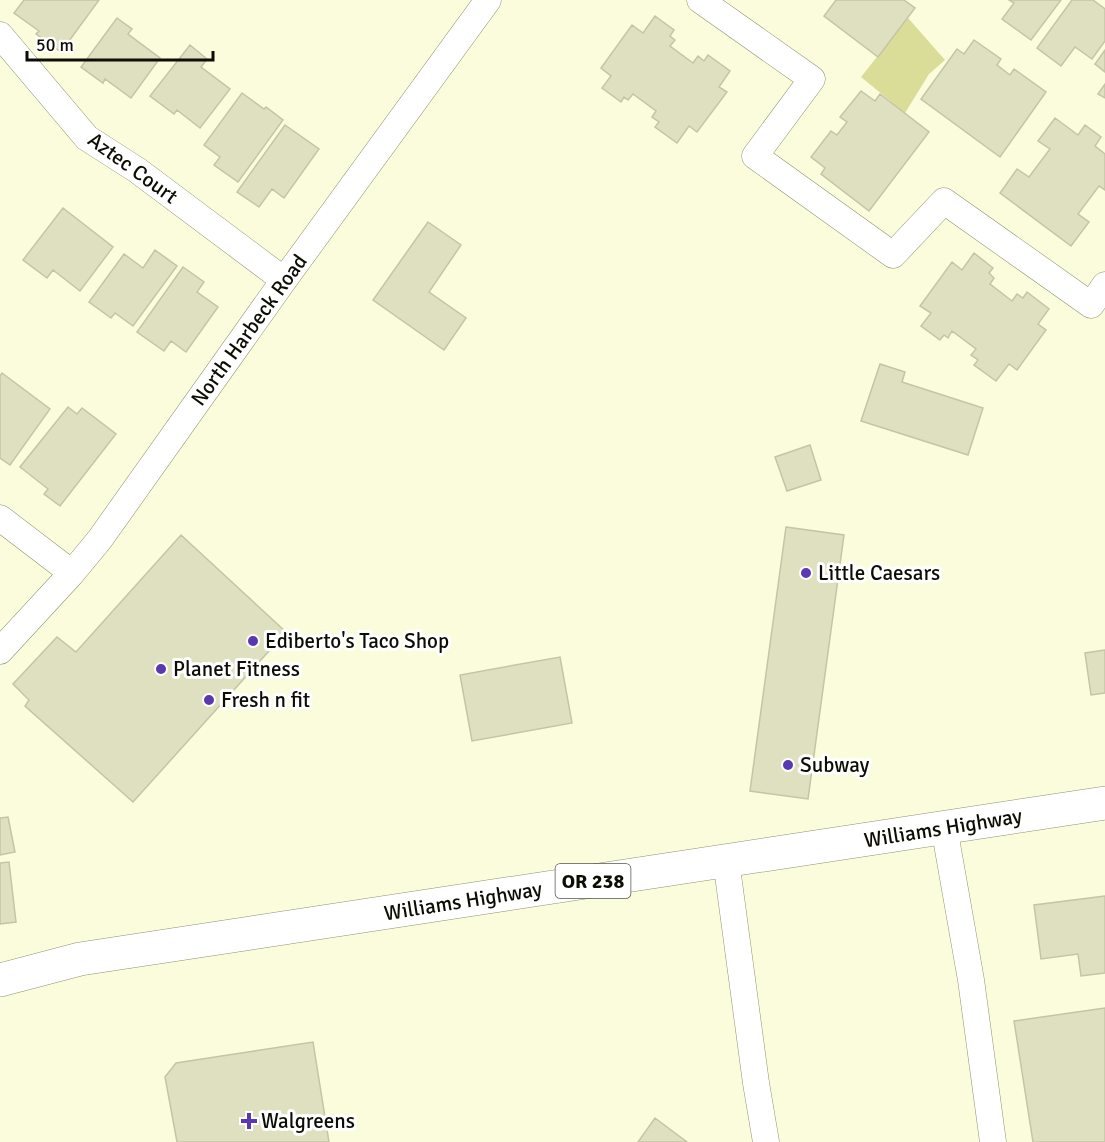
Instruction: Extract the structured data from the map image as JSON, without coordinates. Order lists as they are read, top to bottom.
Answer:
{
  "streets": {
    "main road": ["Williams Highway", "OR 238"],
    "street": ["Aztec Court", "North Harbeck Road"]
  },
  "crossings": [
    ["Aztec Court", "North Harbeck Road"]
  ],
  "places": {
    "other": [
      "Little Caesars",
      "Ediberto's Taco Shop",
      "Planet Fitness",
      "Fresh n fit",
      "Subway"
    ],
    "health": ["Walgreens"]
  },
  "scale_bar": "50 m"
}
